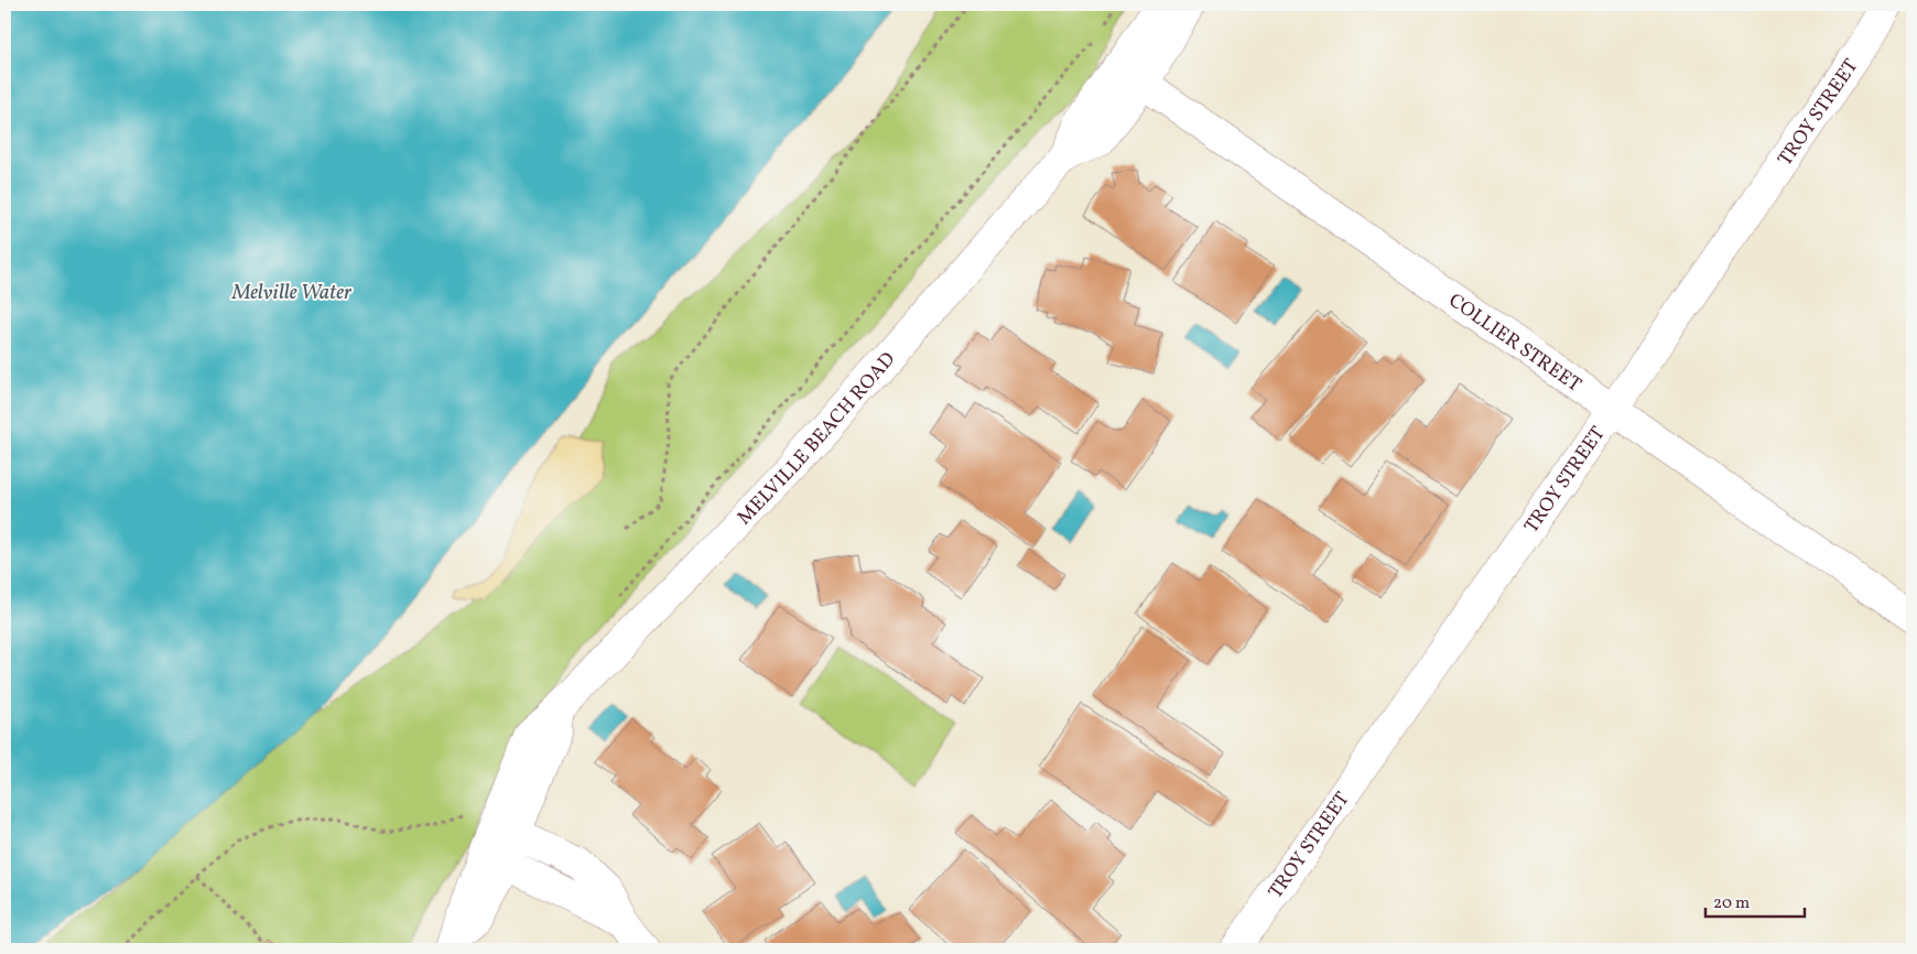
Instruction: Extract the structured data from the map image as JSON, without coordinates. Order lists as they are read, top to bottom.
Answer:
{
  "streets": {
    "street": ["TROY STREET", "COLLIER STREET", "MELVILLE BEACH ROAD"]
  },
  "crossings": [
    ["TROY STREET", "COLLIER STREET"],
    ["COLLIER STREET", "MELVILLE BEACH ROAD"]
  ],
  "water": ["Melville Water"],
  "scale_bar": "20 m"
}
